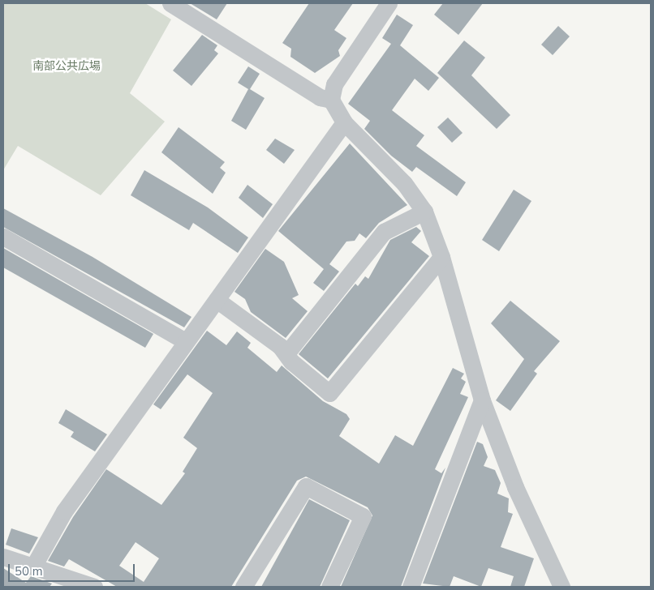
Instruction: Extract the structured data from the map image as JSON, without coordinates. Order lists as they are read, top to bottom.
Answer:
{
  "parks": ["南部公共広場"],
  "scale_bar": "50 m"
}
